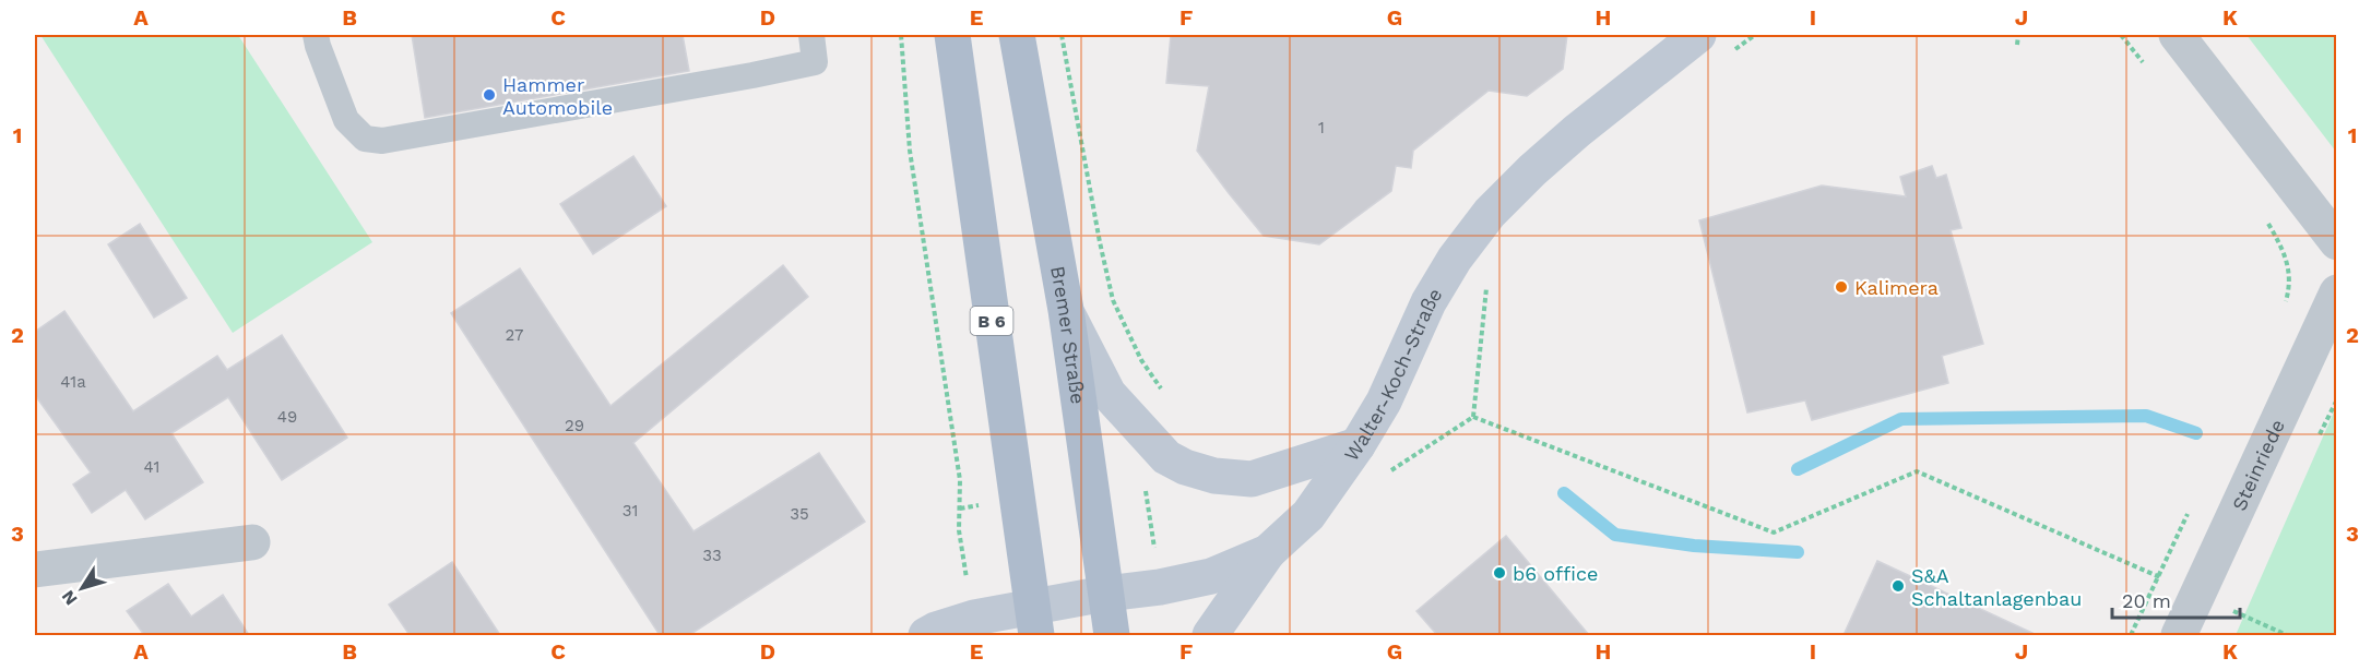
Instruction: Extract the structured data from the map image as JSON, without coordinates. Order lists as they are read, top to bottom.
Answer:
{
  "streets": {
    "main road": ["B 6", "Bremer Straße"],
    "street": ["Walter-Koch-Straße", "Steinriede"]
  },
  "crossings": [
    ["B 6", "Walter-Koch-Straße"],
    ["Bremer Straße", "Walter-Koch-Straße"]
  ],
  "places": [
    "Hammer Automobile",
    "Kalimera",
    "b6 office",
    "S&A Schaltanlagenbau"
  ],
  "house_numbers": [
    "1",
    "27",
    "41a",
    "49",
    "29",
    "41",
    "31",
    "35",
    "33"
  ],
  "scale_bar": "20 m",
  "north": "bottom left",
  "grid": {
    "columns": [
      "A",
      "B",
      "C",
      "D",
      "E",
      "F",
      "G",
      "H",
      "I",
      "J",
      "K"
    ],
    "rows": ["1", "2", "3"]
  }
}
